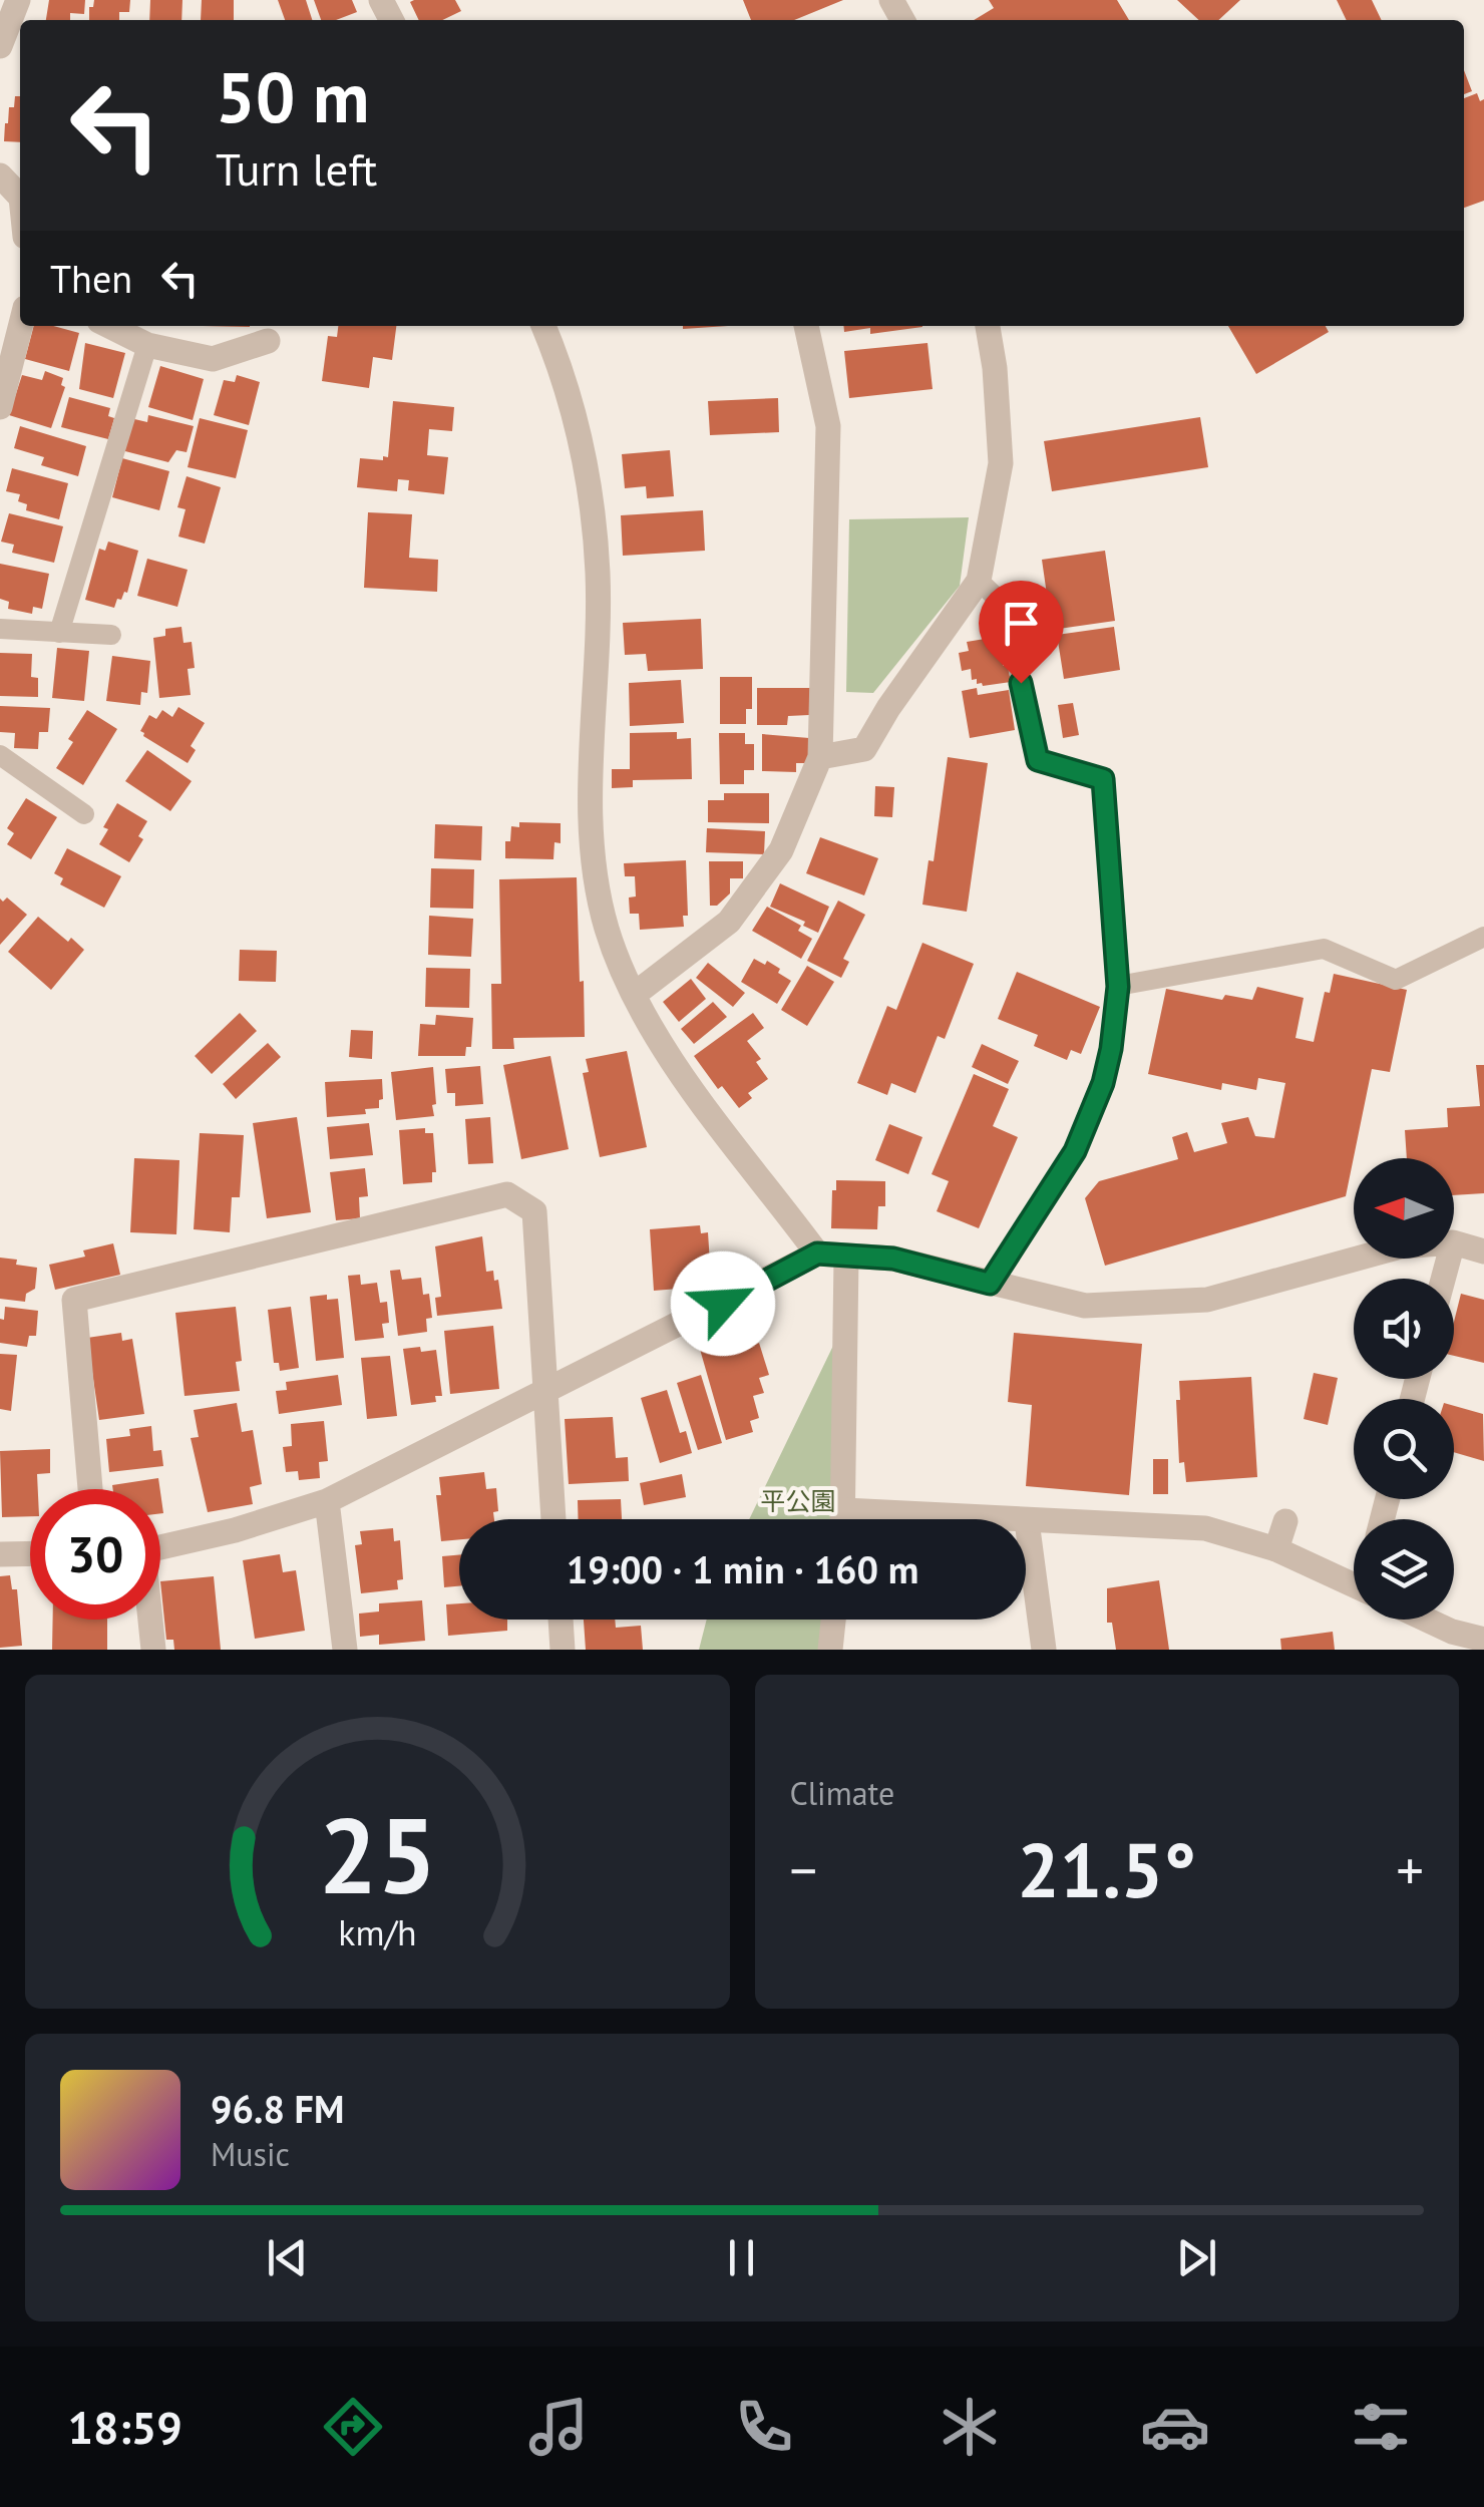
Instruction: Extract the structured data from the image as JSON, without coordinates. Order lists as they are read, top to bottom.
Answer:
{
  "parks": ["平公園"],
  "north": "left",
  "page": {
    "turn": ["50 m", "Turn left"],
    "then": "Then",
    "limit": "30",
    "trip": "19:00 · 1 min · 160 m",
    "tile": "Climate",
    "heat": ["−", "21.5°", "+"],
    "song": ["96.8 FM", "Music"],
    "tabs": "18:59",
    "gauge": ["25", "km/h"]
  }
}
